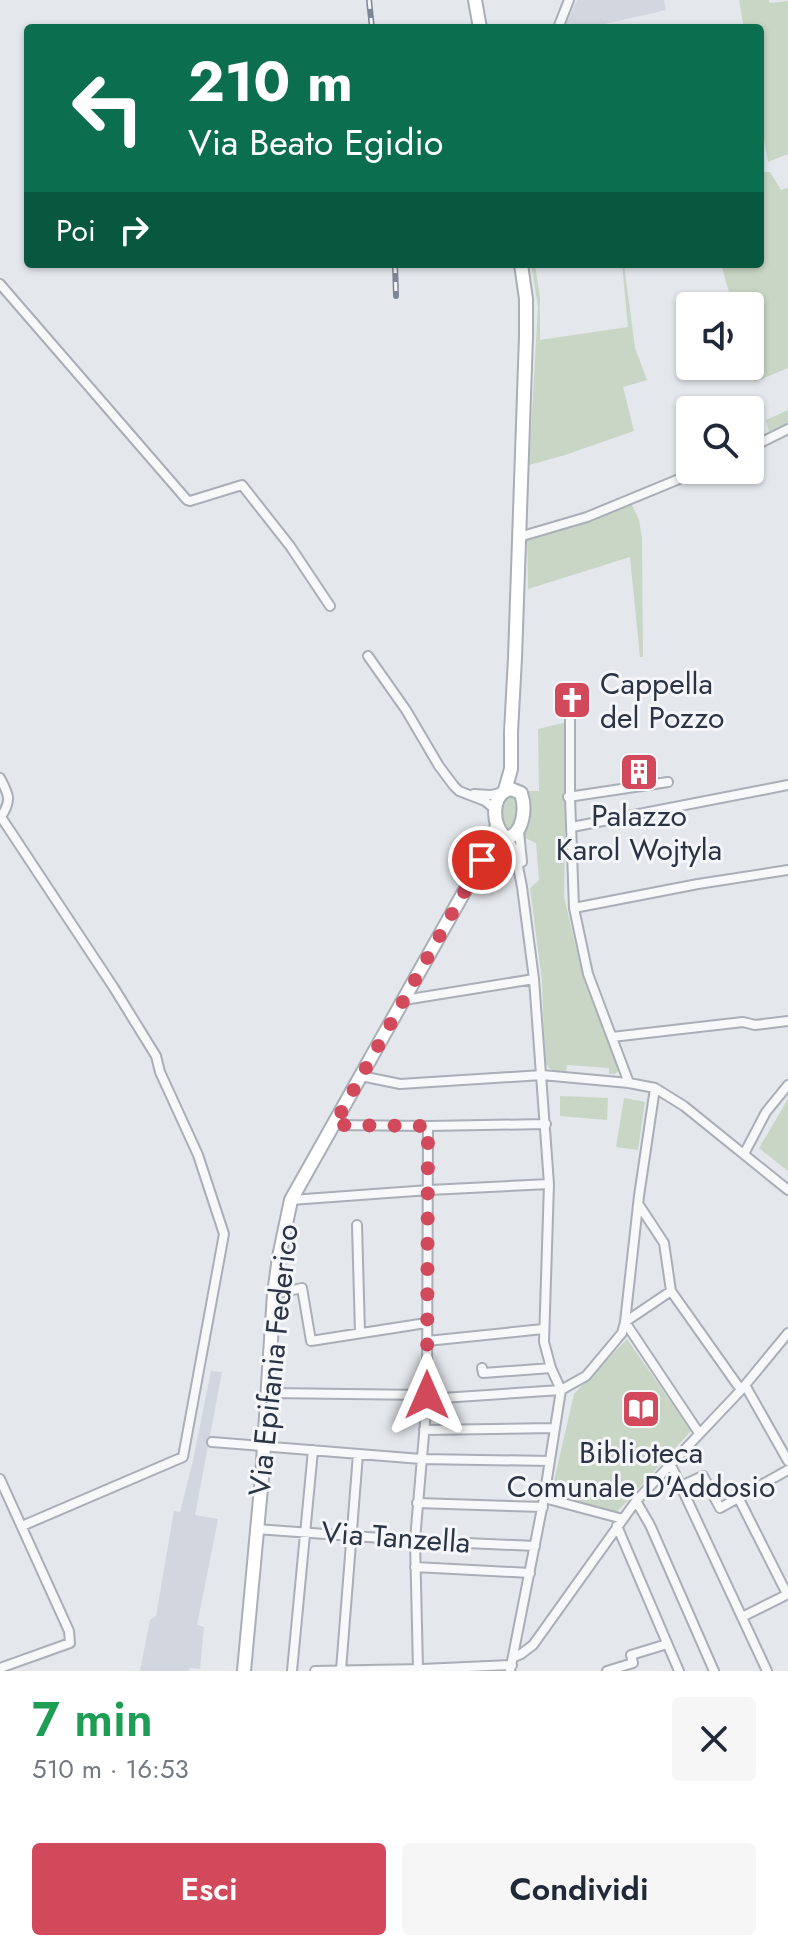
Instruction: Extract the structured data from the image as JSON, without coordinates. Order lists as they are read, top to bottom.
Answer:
{
  "streets": {
    "main road": ["Via Epifania Federico"],
    "street": ["Via Tanzella"]
  },
  "crossings": [
    ["Via Epifania Federico", "Via Tanzella"]
  ],
  "places": {
    "church": ["Cappella del Pozzo"],
    "building": ["Palazzo Karol Wojtyla"],
    "library": ["Biblioteca Comunale D'Addosio"]
  },
  "page": {
    "turn": ["210 m", "Via Beato Egidio"],
    "then": "Poi",
    "heading": ["7 min", "510 m · 16:53"],
    "buttons": ["Esci", "Condividi"]
  }
}
